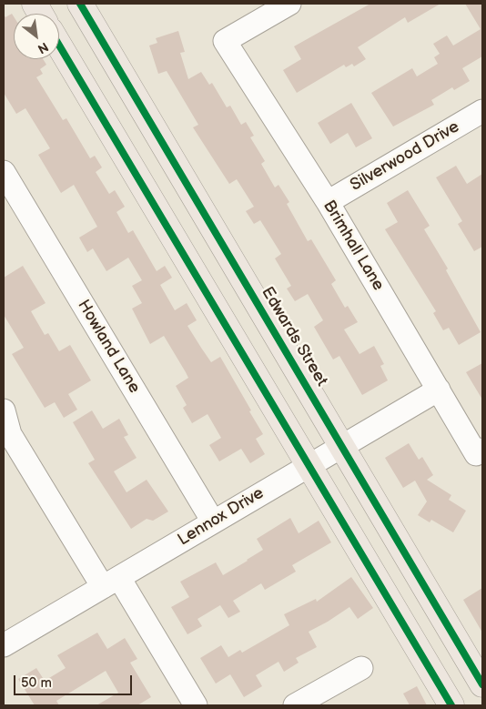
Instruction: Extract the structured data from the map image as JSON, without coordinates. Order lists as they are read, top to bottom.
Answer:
{
  "streets": {
    "main road": ["Edwards Street"],
    "street": [
      "Silverwood Drive",
      "Brimhall Lane",
      "Howland Lane",
      "Lennox Drive"
    ]
  },
  "crossings": [
    ["Silverwood Drive", "Brimhall Lane"],
    ["Brimhall Lane", "Lennox Drive"],
    ["Edwards Street", "Lennox Drive"],
    ["Howland Lane", "Lennox Drive"]
  ],
  "scale_bar": "50 m",
  "north": "bottom right"
}
